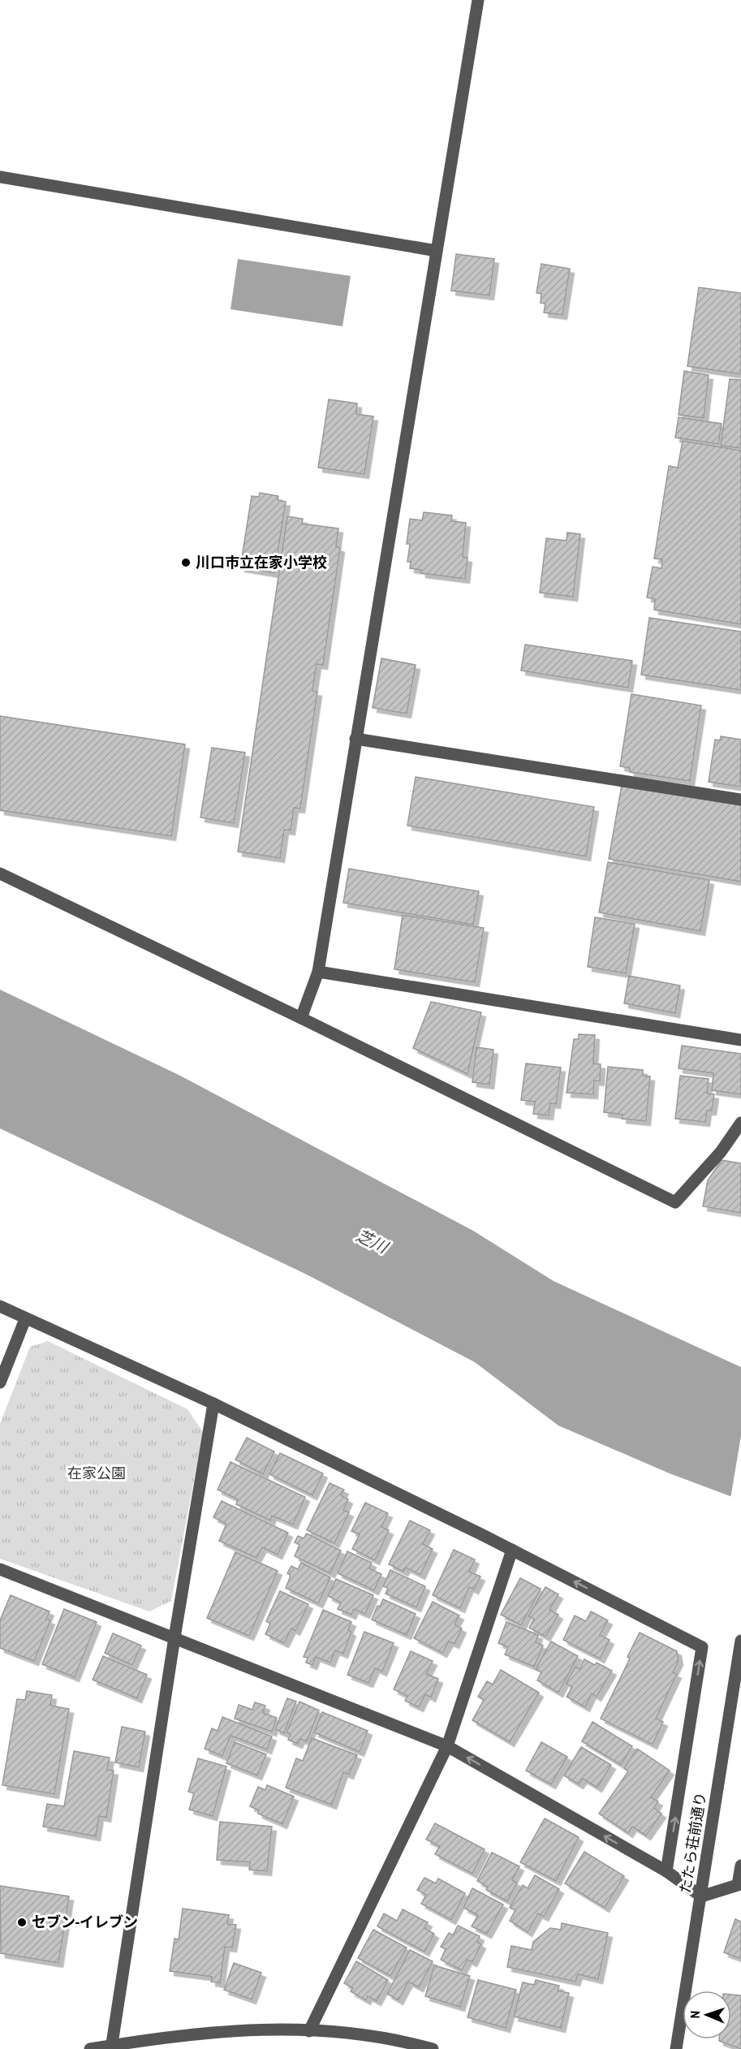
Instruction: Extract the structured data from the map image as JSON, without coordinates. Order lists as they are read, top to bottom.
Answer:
{
  "streets": {
    "street": ["たたら荘前通り"]
  },
  "water": ["芝川"],
  "parks": ["在家公園"],
  "places": ["川口市立在家小学校", "セブン-イレブン"],
  "north": "left"
}
